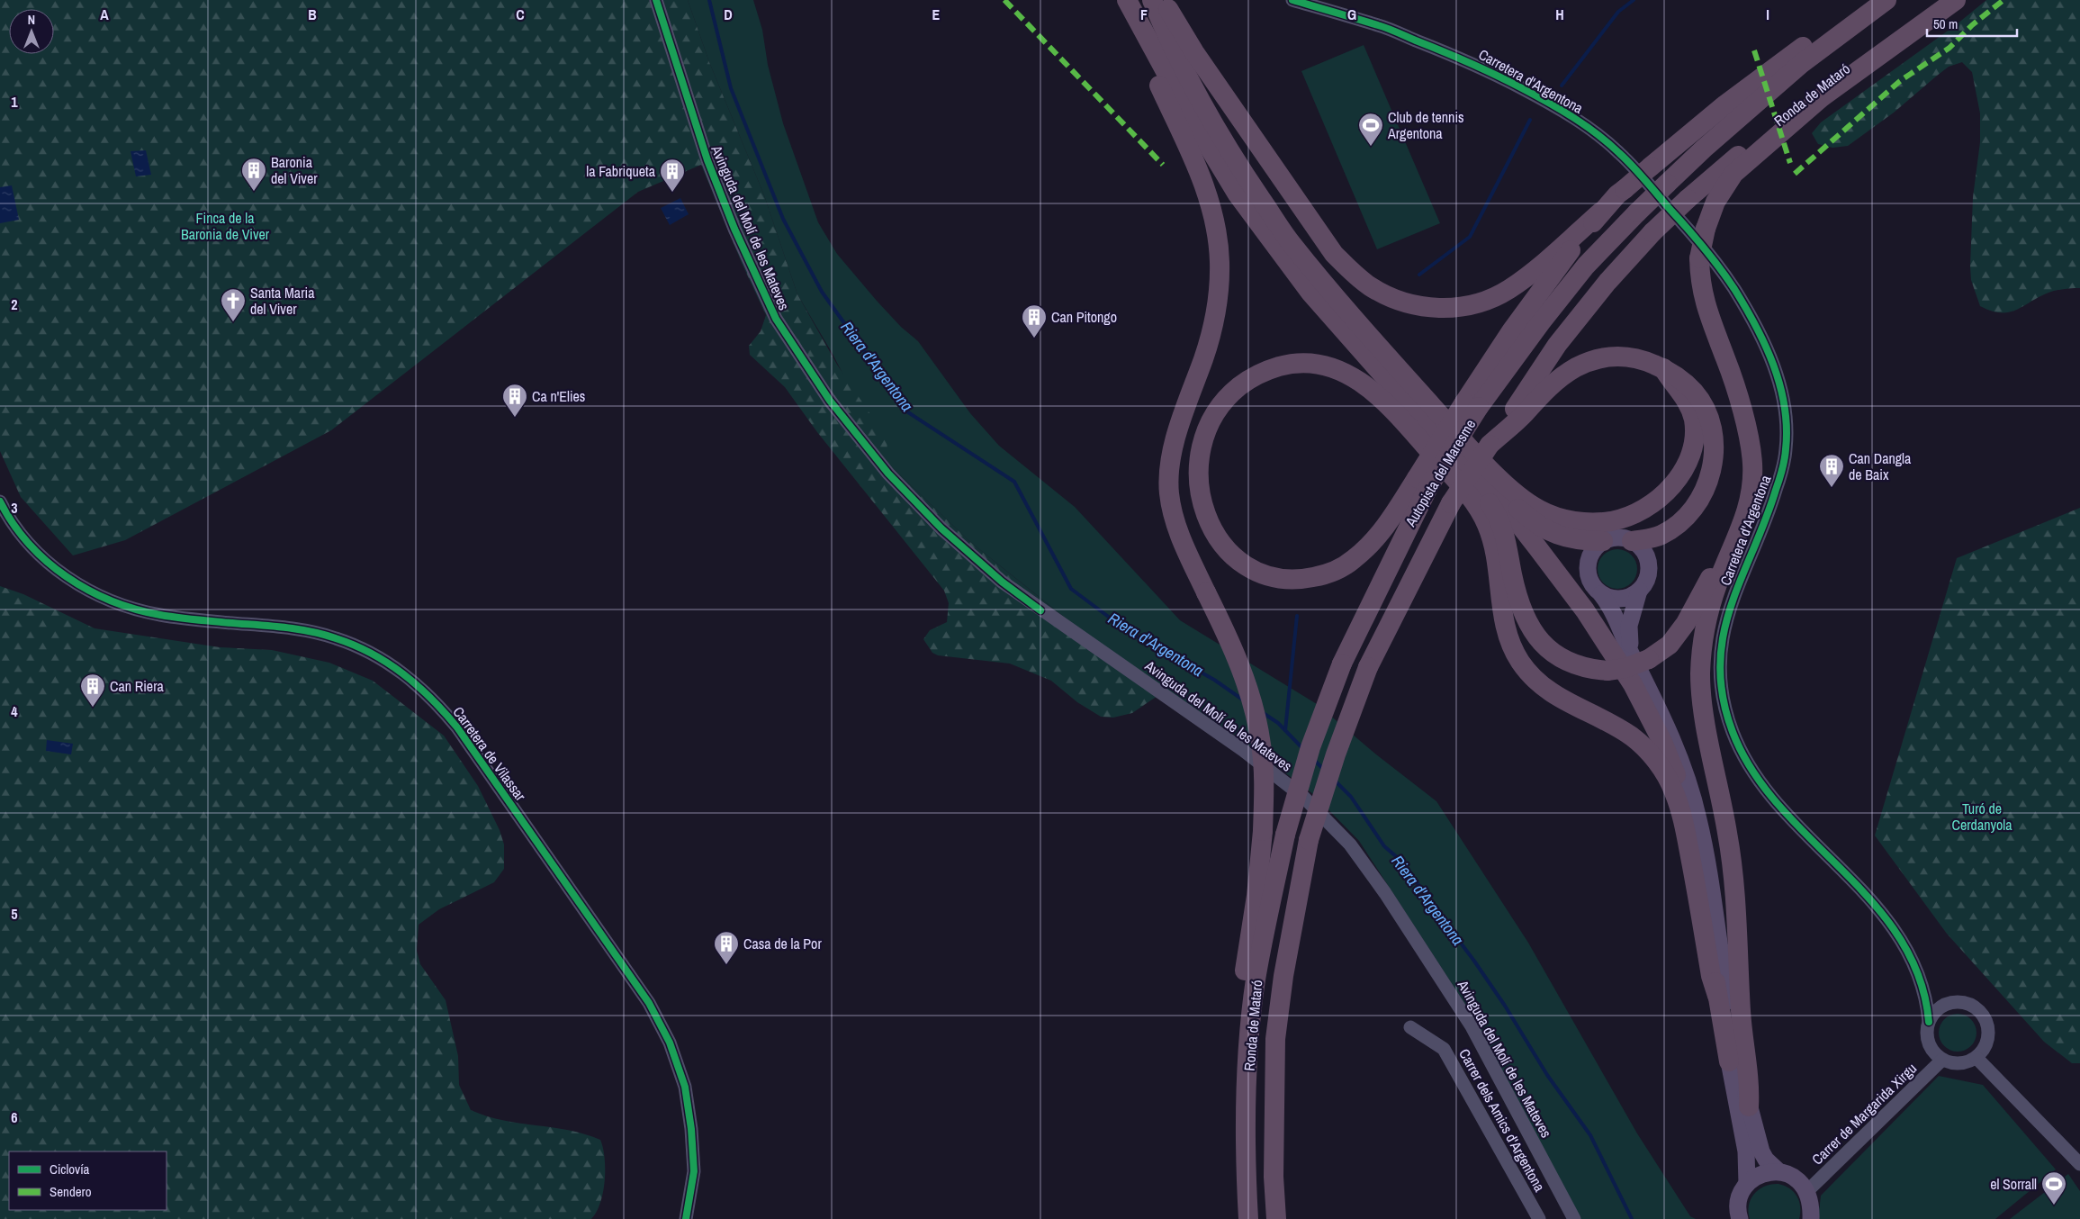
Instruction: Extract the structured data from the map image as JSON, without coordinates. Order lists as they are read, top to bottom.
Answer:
{
  "streets": {
    "highway": ["Ronda de Mataró", "Autopista del Maresme"],
    "street": [
      "Carretera d'Argentona",
      "Avinguda del Molí de les Mateves",
      "Carretera de Vilassar",
      "Carrer de Margarida Xirgu",
      "Carrer dels Amics d'Argentona"
    ]
  },
  "crossings": [
    ["Carretera d'Argentona", "Carrer de Margarida Xirgu"],
    ["Ronda de Mataró", "Autopista del Maresme"]
  ],
  "water": ["Riera d'Argentona"],
  "parks": ["Finca de la Baronia de Viver", "Turó de Cerdanyola"],
  "places": {
    "sports": ["Club de tennis Argentona", "el Sorrall"],
    "building": [
      "Baronia del Viver",
      "la Fabriqueta",
      "Can Pitongo",
      "Ca n'Elies",
      "Can Dangla de Baix",
      "Can Riera",
      "Casa de la Por"
    ],
    "church": ["Santa Maria del Viver"]
  },
  "legend": ["Ciclovía", "Sendero"],
  "scale_bar": "50 m",
  "north": "top",
  "grid": {
    "columns": [
      "A",
      "B",
      "C",
      "D",
      "E",
      "F",
      "G",
      "H",
      "I"
    ],
    "rows": [
      "1",
      "2",
      "3",
      "4",
      "5",
      "6"
    ]
  }
}
